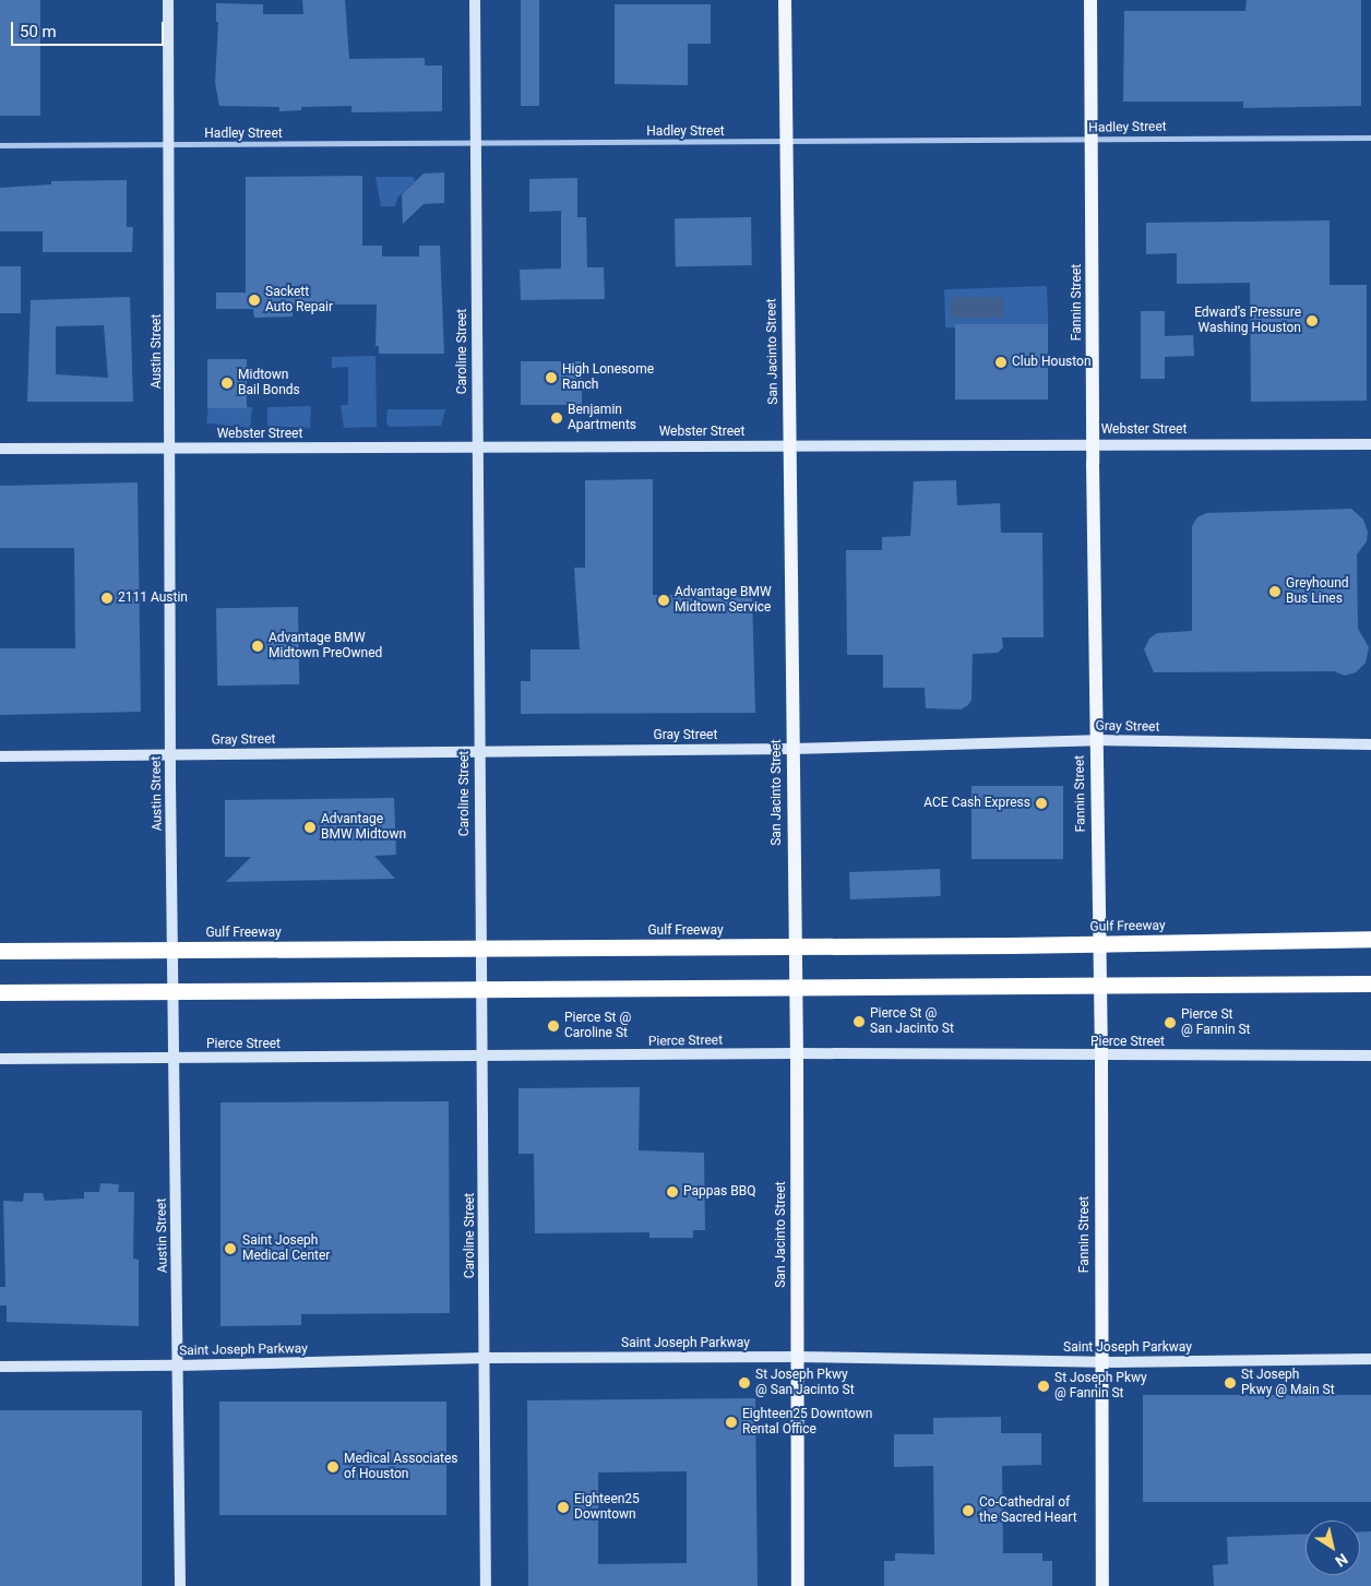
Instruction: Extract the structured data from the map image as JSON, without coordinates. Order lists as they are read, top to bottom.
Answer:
{
  "streets": {
    "highway": ["Gulf Freeway"],
    "main road": ["Fannin Street", "San Jacinto Street"],
    "street": [
      "Hadley Street",
      "Austin Street",
      "Caroline Street",
      "Webster Street",
      "Gray Street",
      "Pierce Street",
      "Saint Joseph Parkway"
    ]
  },
  "crossings": [
    ["Hadley Street", "Fannin Street"],
    ["Hadley Street", "Austin Street"],
    ["Hadley Street", "Caroline Street"],
    ["Hadley Street", "San Jacinto Street"],
    ["Fannin Street", "Webster Street"],
    ["Fannin Street", "Gray Street"],
    ["Fannin Street", "Pierce Street"],
    ["Fannin Street", "Saint Joseph Parkway"],
    ["Austin Street", "Webster Street"],
    ["Austin Street", "Gray Street"],
    ["Austin Street", "Pierce Street"],
    ["Austin Street", "Saint Joseph Parkway"],
    ["Caroline Street", "Webster Street"],
    ["Caroline Street", "Gray Street"],
    ["Caroline Street", "Pierce Street"],
    ["Caroline Street", "Saint Joseph Parkway"],
    ["San Jacinto Street", "Webster Street"],
    ["San Jacinto Street", "Gray Street"],
    ["San Jacinto Street", "Pierce Street"],
    ["San Jacinto Street", "Saint Joseph Parkway"]
  ],
  "places": [
    "Sackett Auto Repair",
    "Edward’s Pressure Washing Houston",
    "Club Houston",
    "High Lonesome Ranch",
    "Midtown Bail Bonds",
    "Benjamin Apartments",
    "Greyhound Bus Lines",
    "2111 Austin",
    "Advantage BMW Midtown Service",
    "Advantage BMW Midtown PreOwned",
    "ACE Cash Express",
    "Advantage BMW Midtown",
    "Pierce St @ San Jacinto St",
    "Pierce St @ Fannin St",
    "Pierce St @ Caroline St",
    "Pappas BBQ",
    "Saint Joseph Medical Center",
    "St Joseph Pkwy @ San Jacinto St",
    "St Joseph Pkwy @ Main St",
    "St Joseph Pkwy @ Fannin St",
    "Eighteen25 Downtown Rental Office",
    "Medical Associates of Houston",
    "Eighteen25 Downtown",
    "Co-Cathedral of the Sacred Heart"
  ],
  "scale_bar": "50 m",
  "north": "bottom right"
}
